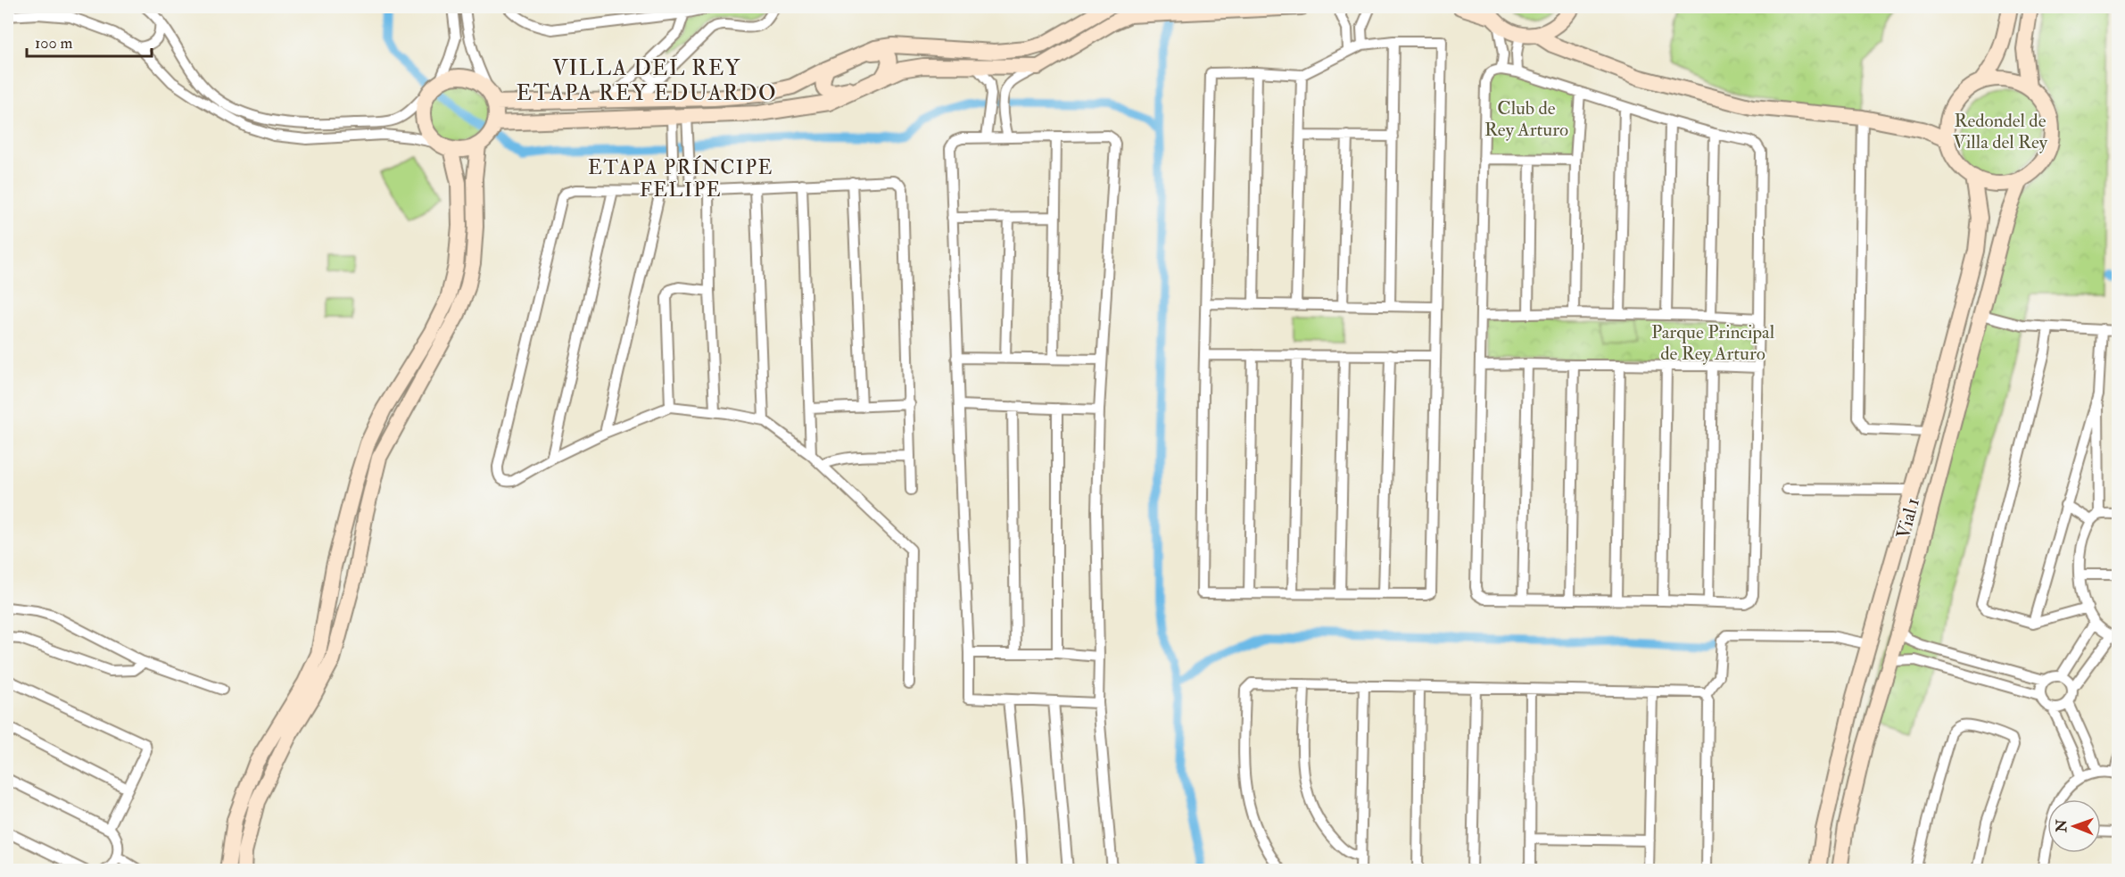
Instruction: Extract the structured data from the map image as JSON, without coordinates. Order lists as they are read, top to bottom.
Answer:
{
  "streets": {
    "street": ["Vial 1"]
  },
  "districts": ["VILLA DEL REY ETAPA REY EDUARDO", "ETAPA PRÍNCIPE FELIPE"],
  "parks": ["Club de Rey Arturo", "Redondel de Villa del Rey", "Parque Principal de Rey Arturo"],
  "scale_bar": "100 m",
  "north": "left"
}
